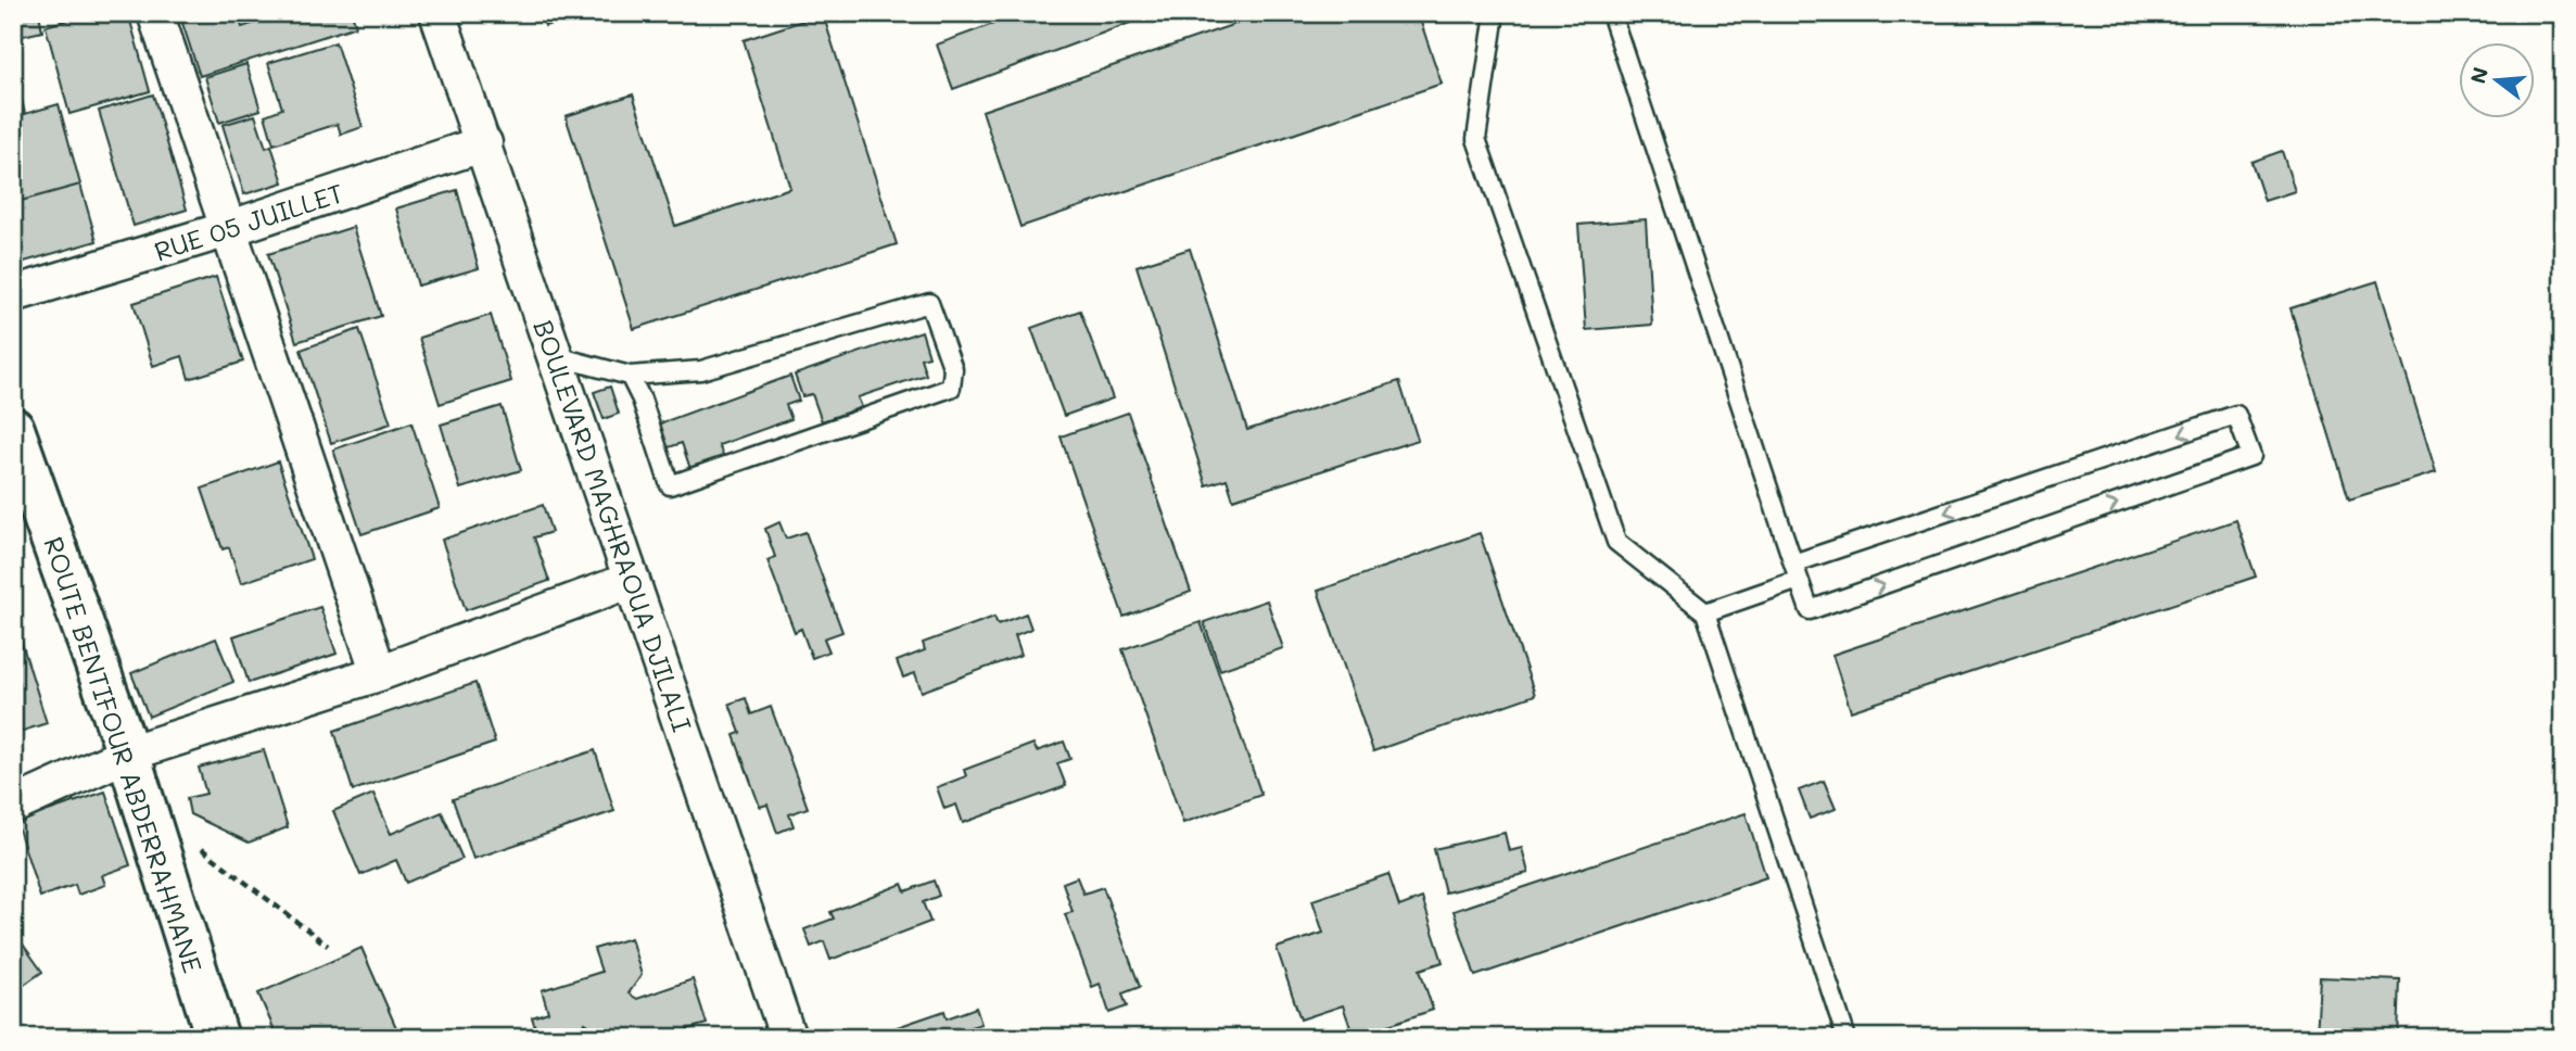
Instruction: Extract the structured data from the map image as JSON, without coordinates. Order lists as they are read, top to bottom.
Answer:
{
  "streets": {
    "main road": ["ROUTE BENTIFOUR ABDERRAHMANE"],
    "street": ["RUE 05 JUILLET", "BOULEVARD MAGHRAOUA DJILALI"]
  },
  "crossings": [
    ["RUE 05 JUILLET", "BOULEVARD MAGHRAOUA DJILALI"]
  ],
  "north": "left"
}
